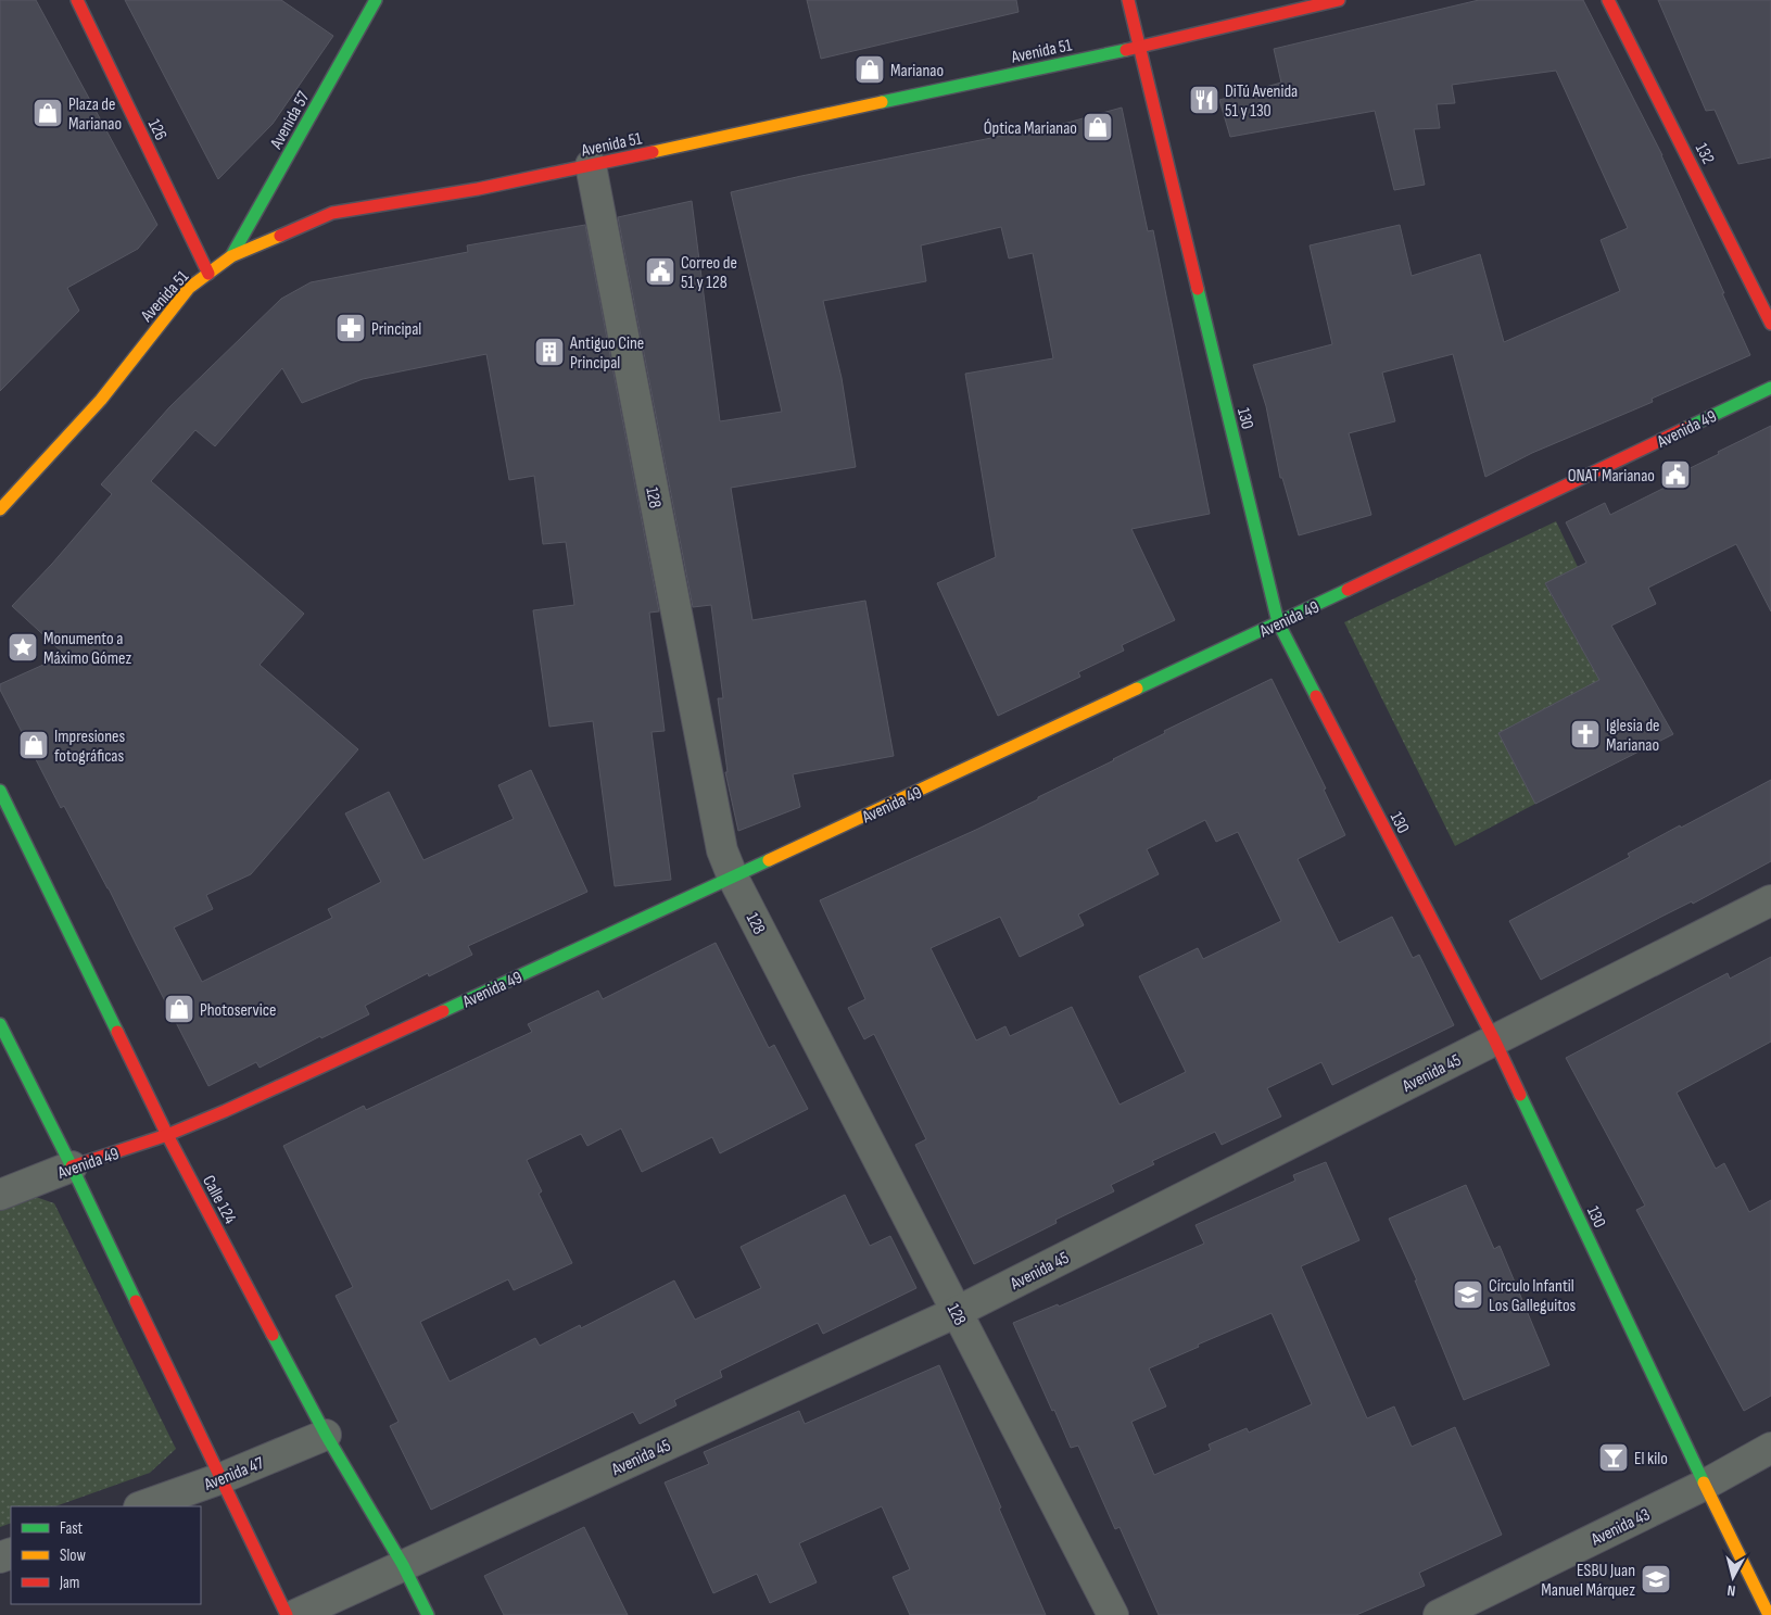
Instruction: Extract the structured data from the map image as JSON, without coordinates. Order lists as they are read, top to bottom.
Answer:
{
  "streets": {
    "street": [
      "Avenida 51",
      "Avenida 57",
      "126",
      "132",
      "130",
      "Avenida 49",
      "128",
      "Avenida 45",
      "Calle 124",
      "Avenida 47",
      "Avenida 43"
    ]
  },
  "crossings": [
    ["Avenida 51", "Avenida 57"],
    ["Avenida 51", "126"],
    ["Avenida 51", "130"],
    ["Avenida 51", "128"],
    ["130", "Avenida 49"],
    ["130", "Avenida 45"],
    ["130", "Avenida 43"],
    ["Avenida 49", "128"],
    ["Avenida 49", "Calle 124"],
    ["128", "Avenida 45"],
    ["Avenida 45", "Calle 124"],
    ["Calle 124", "Avenida 47"]
  ],
  "places": {
    "shop": [
      "Marianao",
      "Plaza de Marianao",
      "Óptica Marianao",
      "Impresiones fotográficas",
      "Photoservice"
    ],
    "restaurant": ["DiTú Avenida 51 y 130"],
    "public building": ["Correo de 51 y 128", "ONAT Marianao"],
    "pharmacy": ["Principal"],
    "building": ["Antiguo Cine Principal"],
    "place": ["Monumento a Máximo Gómez"],
    "church": ["Iglesia de Marianao"],
    "school or university": ["Círculo Infantil Los Galleguitos", "ESBU Juan Manuel Márquez"],
    "bar": ["El kilo"]
  },
  "legend": ["Fast", "Slow", "Jam"],
  "north": "bottom"
}
